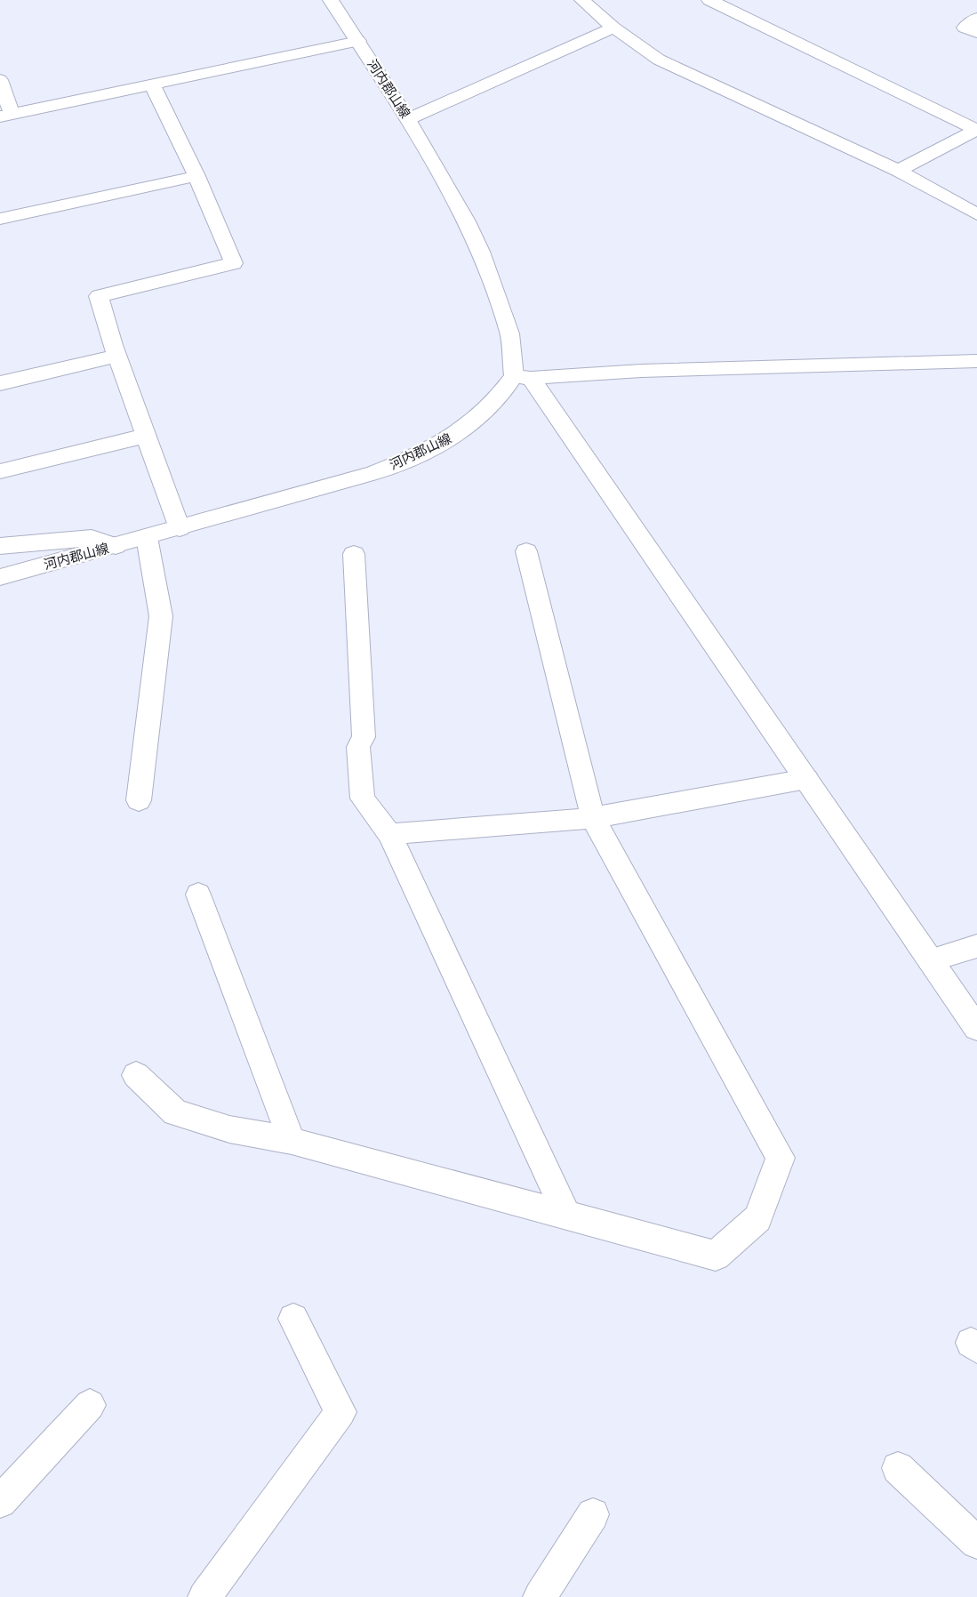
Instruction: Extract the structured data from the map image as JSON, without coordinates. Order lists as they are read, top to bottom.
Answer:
{
  "streets": {
    "street": ["河内郡山線"]
  }
}
